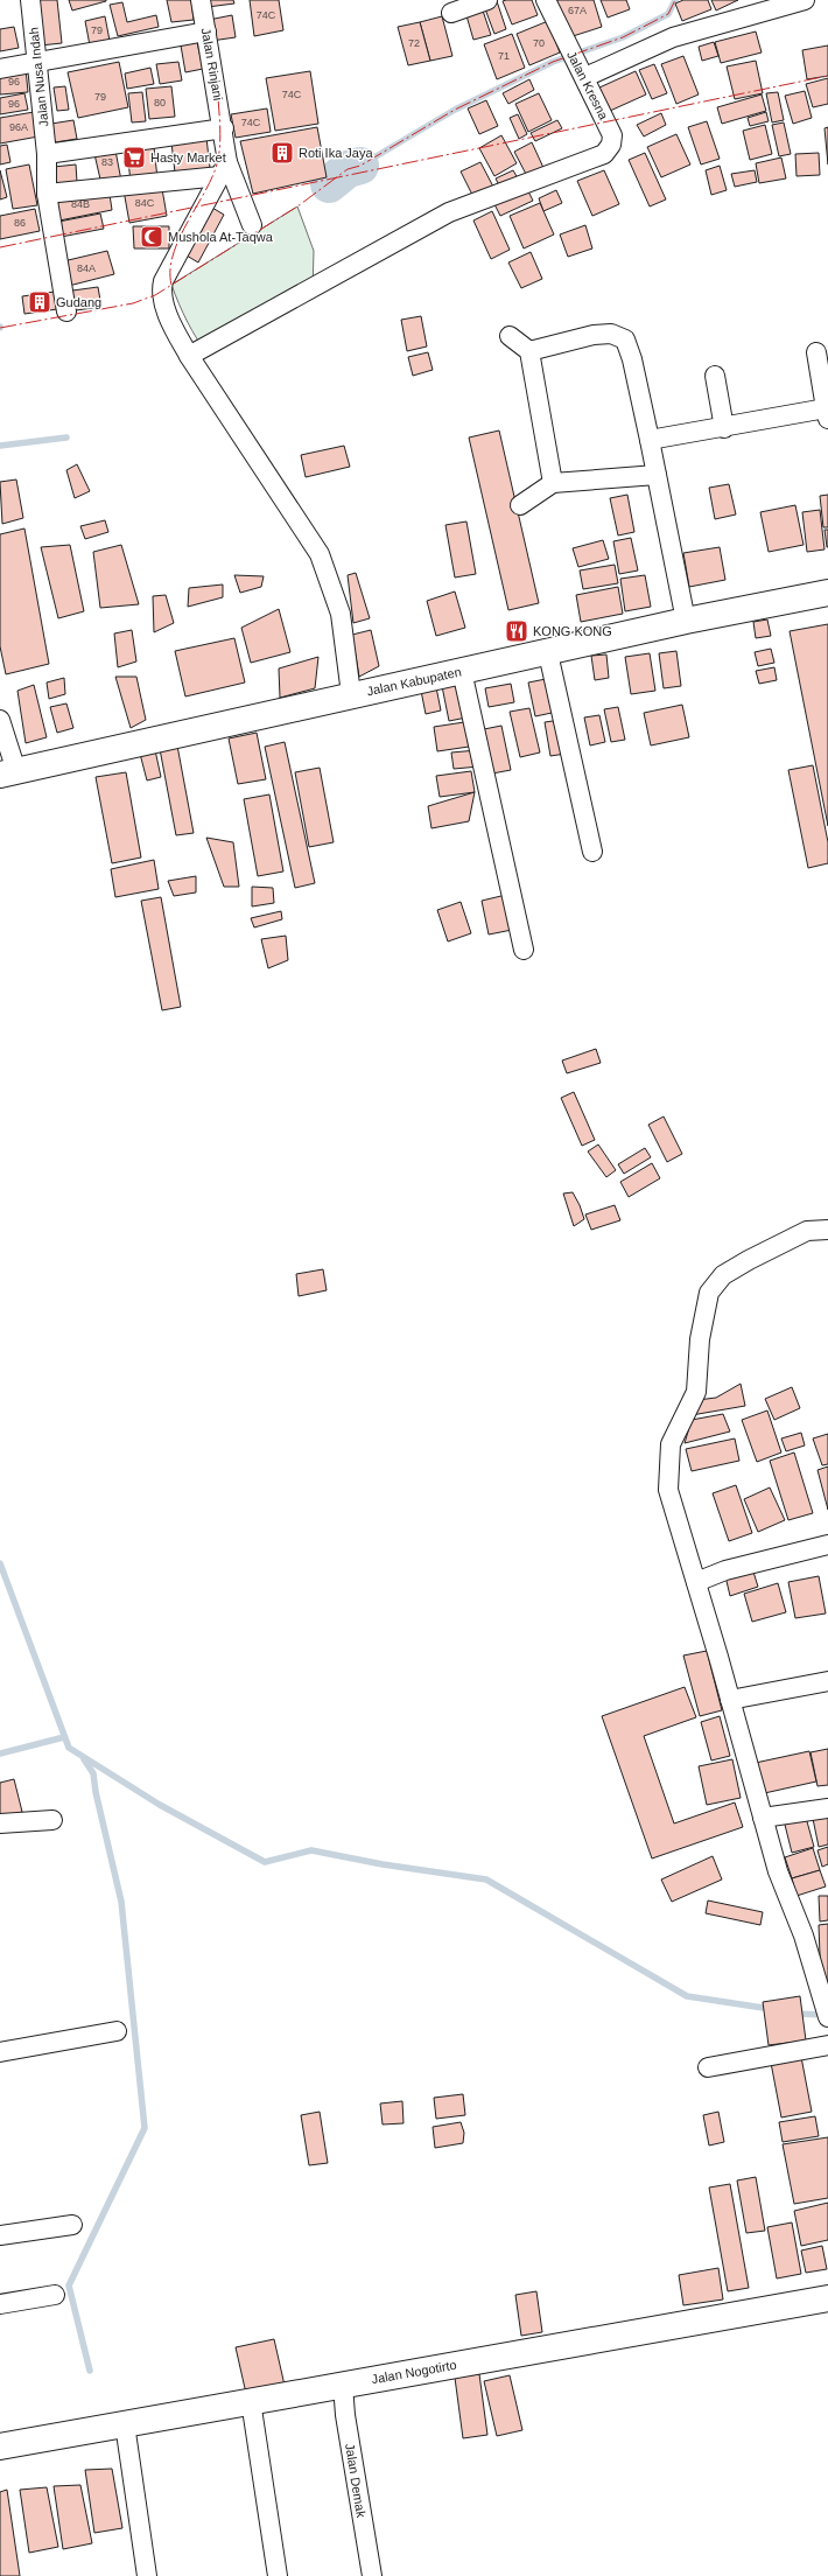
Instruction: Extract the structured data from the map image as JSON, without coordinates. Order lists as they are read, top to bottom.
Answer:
{
  "streets": {
    "street": [
      "Jalan Rinjani",
      "Jalan Nusa Indah",
      "Jalan Kresna",
      "Jalan Kabupaten",
      "Jalan Nogotirto",
      "Jalan Demak"
    ]
  },
  "crossings": [
    ["Jalan Nogotirto", "Jalan Demak"]
  ],
  "places": {
    "building": ["Roti Ika Jaya", "Gudang"],
    "supermarket": ["Hasty Market"],
    "mosque": ["Mushola At-Taqwa"],
    "restaurant": ["KONG KONG"]
  },
  "house_numbers": [
    "67A",
    "74C",
    "79",
    "72",
    "70",
    "71",
    "96",
    "74C",
    "79",
    "80",
    "96",
    "74C",
    "96A",
    "83",
    "84C",
    "84B",
    "86",
    "84A"
  ]
}
